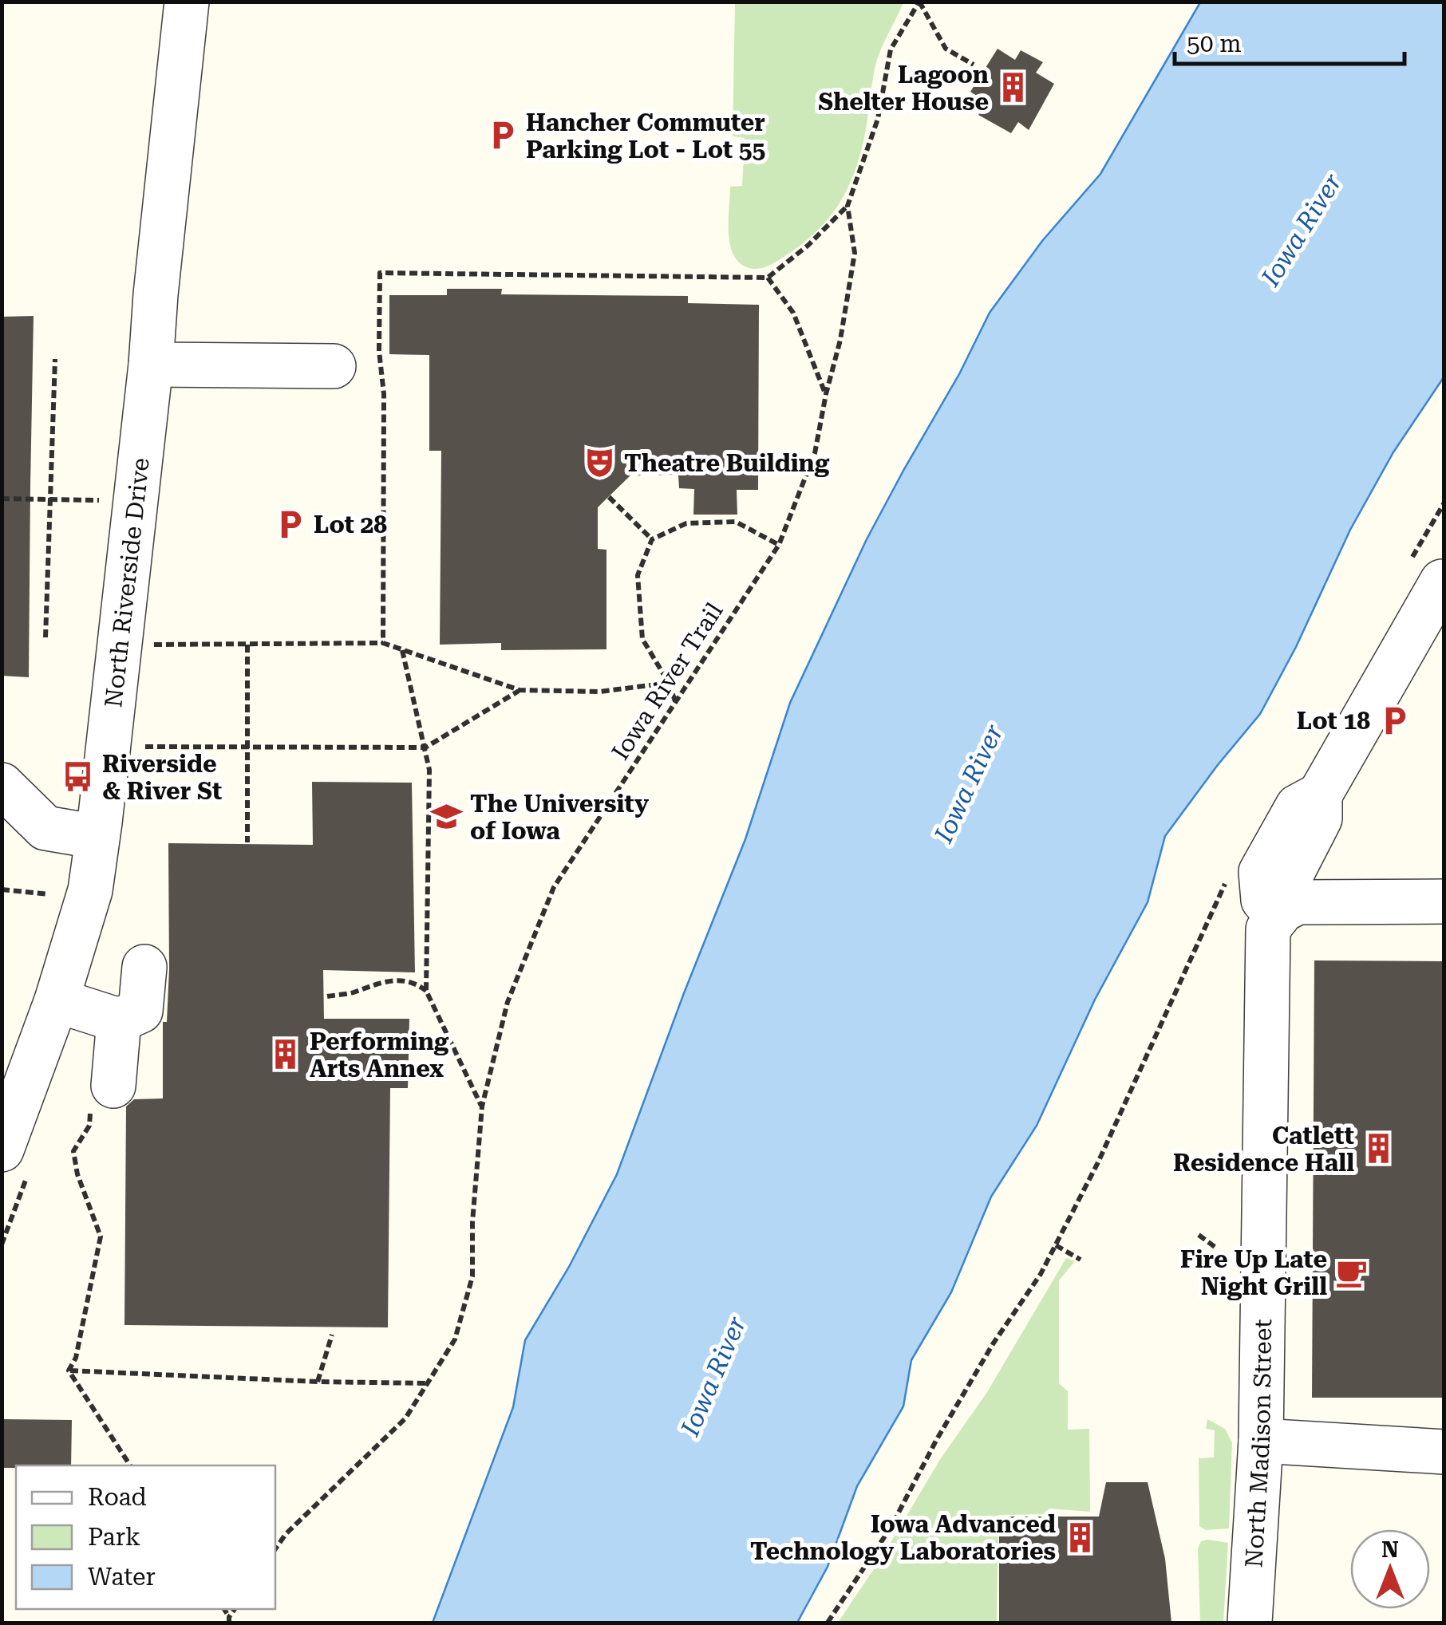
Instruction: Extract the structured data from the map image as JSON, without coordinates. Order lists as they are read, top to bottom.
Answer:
{
  "streets": {
    "street": ["North Riverside Drive", "North Madison Street"],
    "path": ["Iowa River Trail"]
  },
  "water": ["Iowa River"],
  "places": {
    "building": [
      "Lagoon Shelter House",
      "Performing Arts Annex",
      "Catlett Residence Hall",
      "Iowa Advanced Technology Laboratories"
    ],
    "parking": ["Hancher Commuter Parking Lot - Lot 55", "Lot 28", "Lot 18"],
    "theatre": ["Theatre Building"],
    "bus stop": ["Riverside & River St"],
    "school or university": ["The University of Iowa"],
    "cafe": ["Fire Up Late Night Grill"]
  },
  "legend": ["Road", "Park", "Water"],
  "scale_bar": "50 m",
  "north": "top"
}
